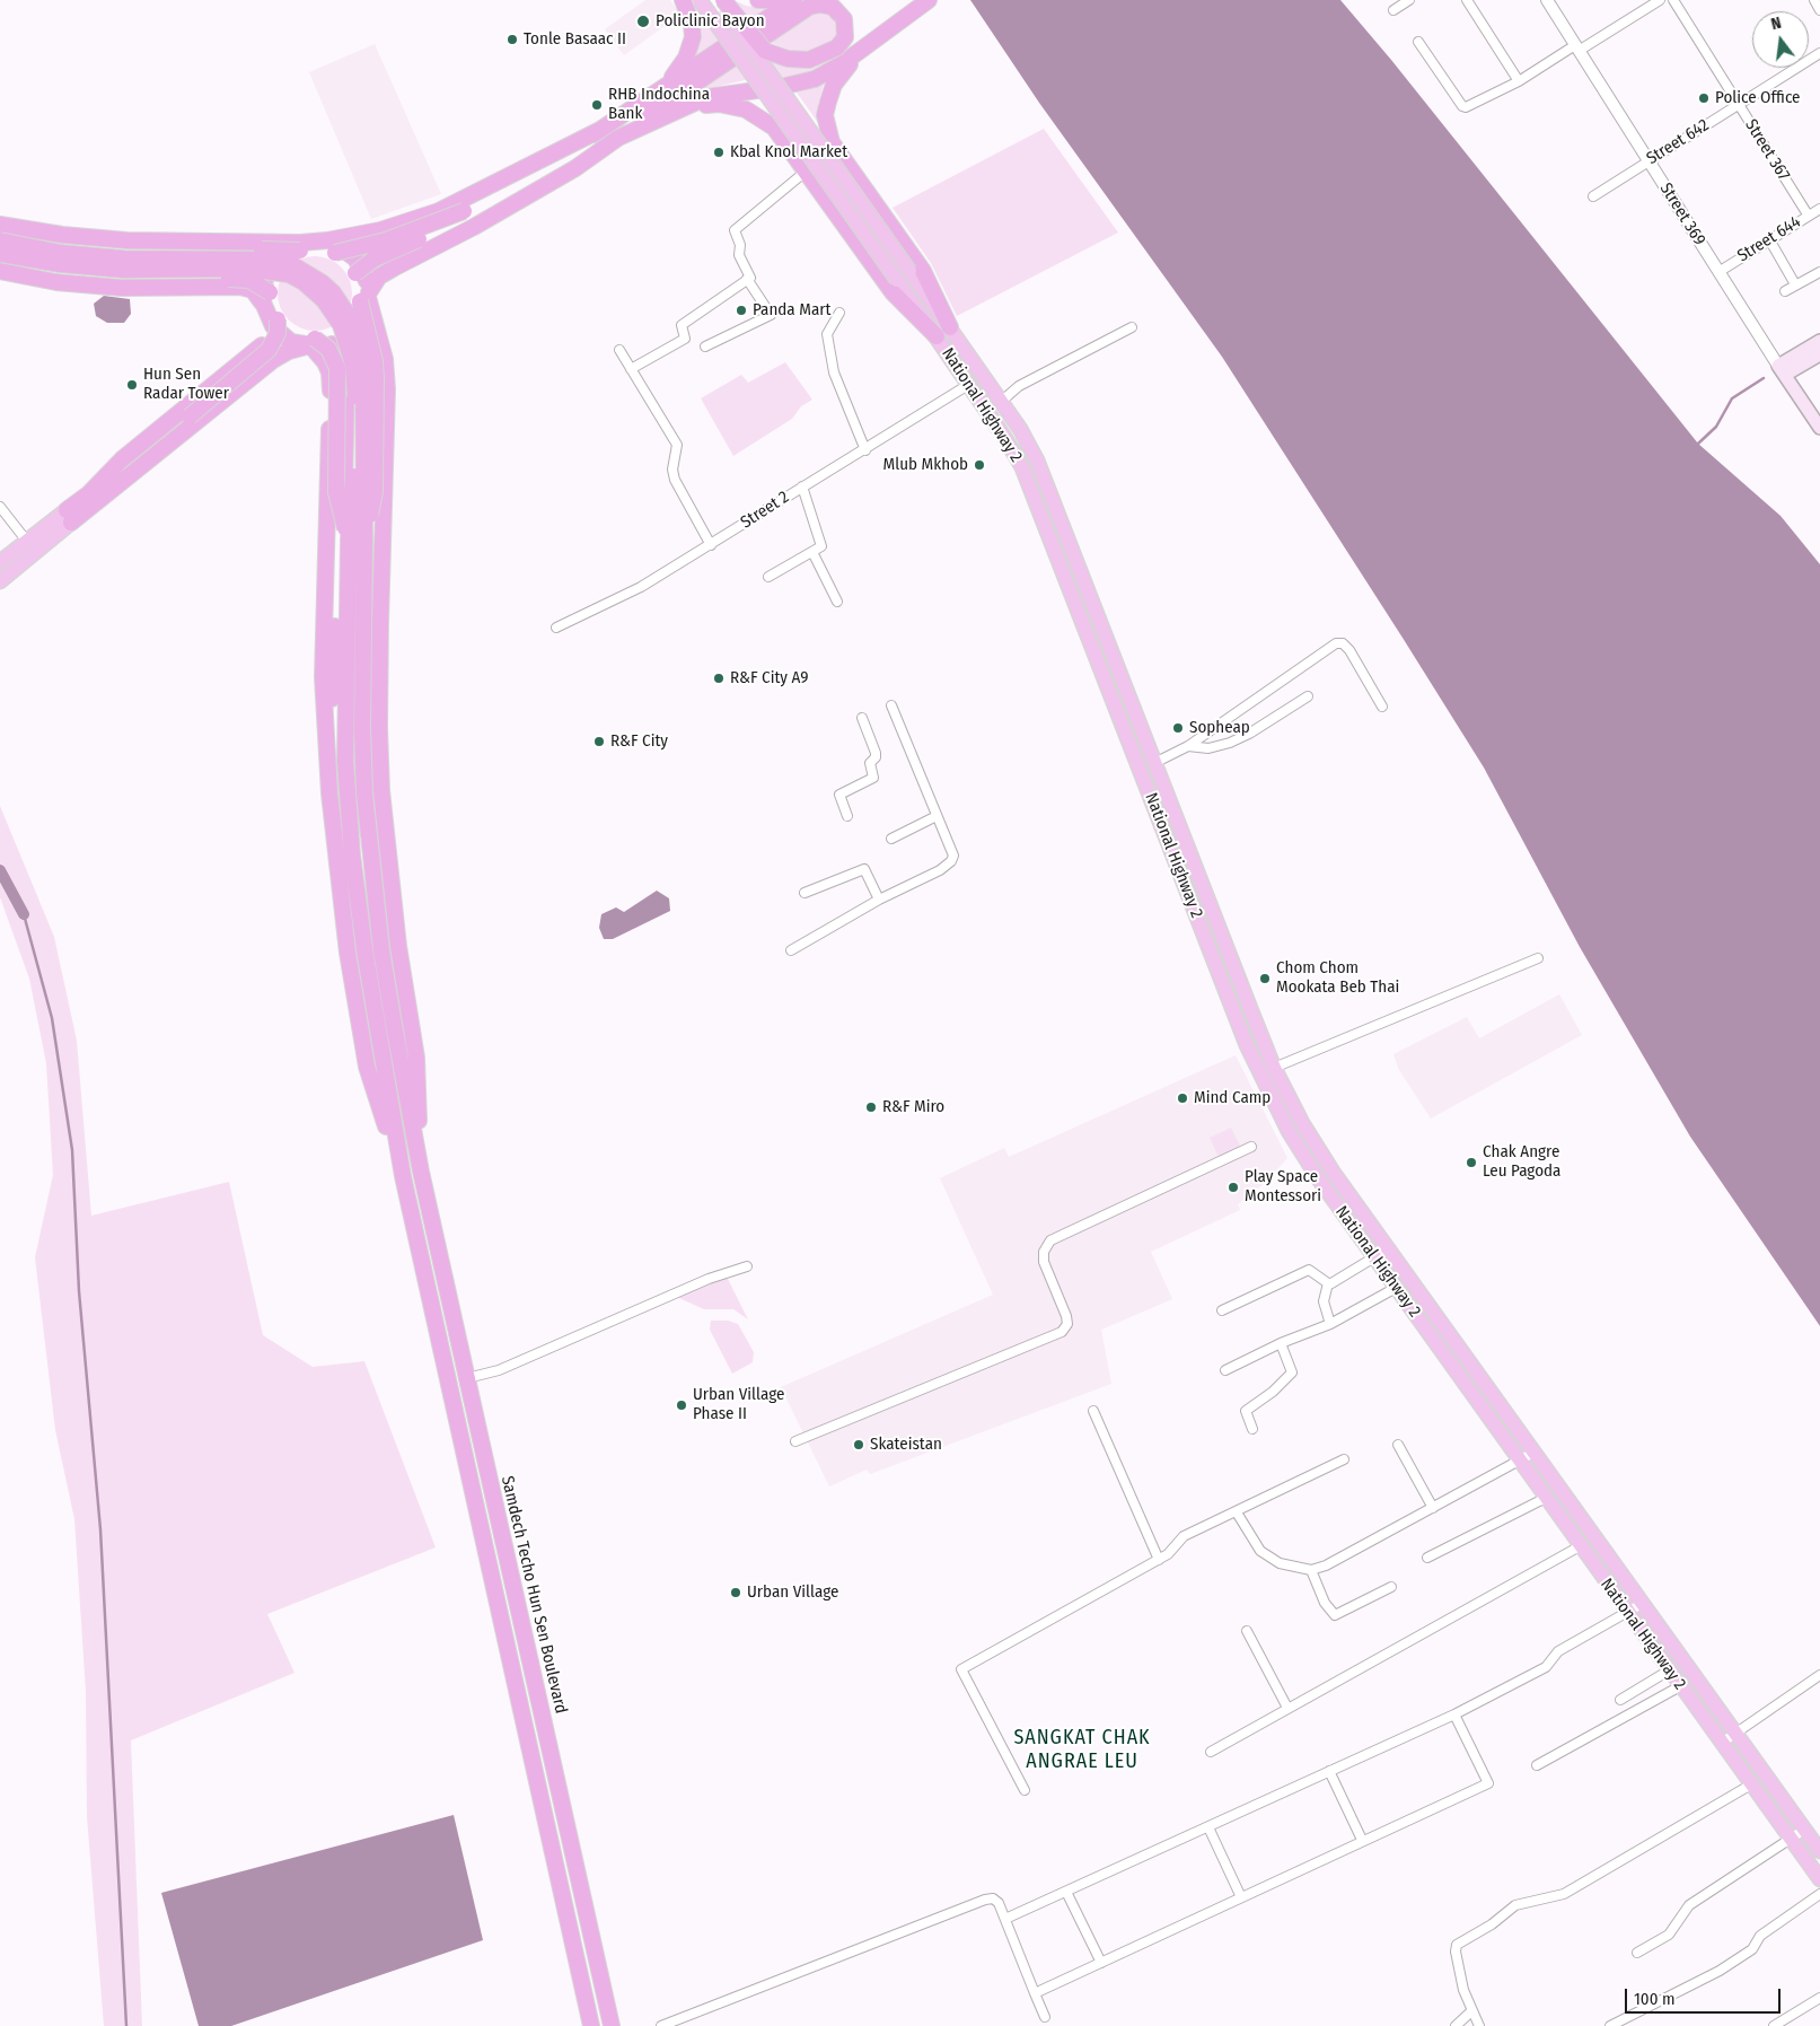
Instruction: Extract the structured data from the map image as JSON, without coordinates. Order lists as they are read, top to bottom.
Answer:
{
  "streets": {
    "highway": ["Samdech Techo Hun Sen Boulevard"],
    "main road": ["Street 369", "National Highway 2"],
    "street": [
      "Street 642",
      "Street 367",
      "Street 644",
      "Street 2"
    ]
  },
  "crossings": [
    ["Street 642", "Street 367"],
    ["Street 642", "Street 369"],
    ["Street 367", "Street 644"],
    ["Street 369", "Street 644"],
    ["National Highway 2", "Street 2"]
  ],
  "districts": ["SANGKAT CHAK ANGRAE LEU"],
  "places": [
    "Policlinic Bayon",
    "Tonle Basaac II",
    "Police Office",
    "RHB Indochina Bank",
    "Kbal Knol Market",
    "Panda Mart",
    "Hun Sen Radar Tower",
    "Mlub Mkhob",
    "R&F City A9",
    "Sopheap",
    "R&F City",
    "Chom Chom Mookata Beb Thai",
    "Mind Camp",
    "R&F Miro",
    "Chak Angre Leu Pagoda",
    "Play Space Montessori",
    "Urban Village Phase II",
    "Skateistan",
    "Urban Village"
  ],
  "scale_bar": "100 m",
  "north": "top"
}
